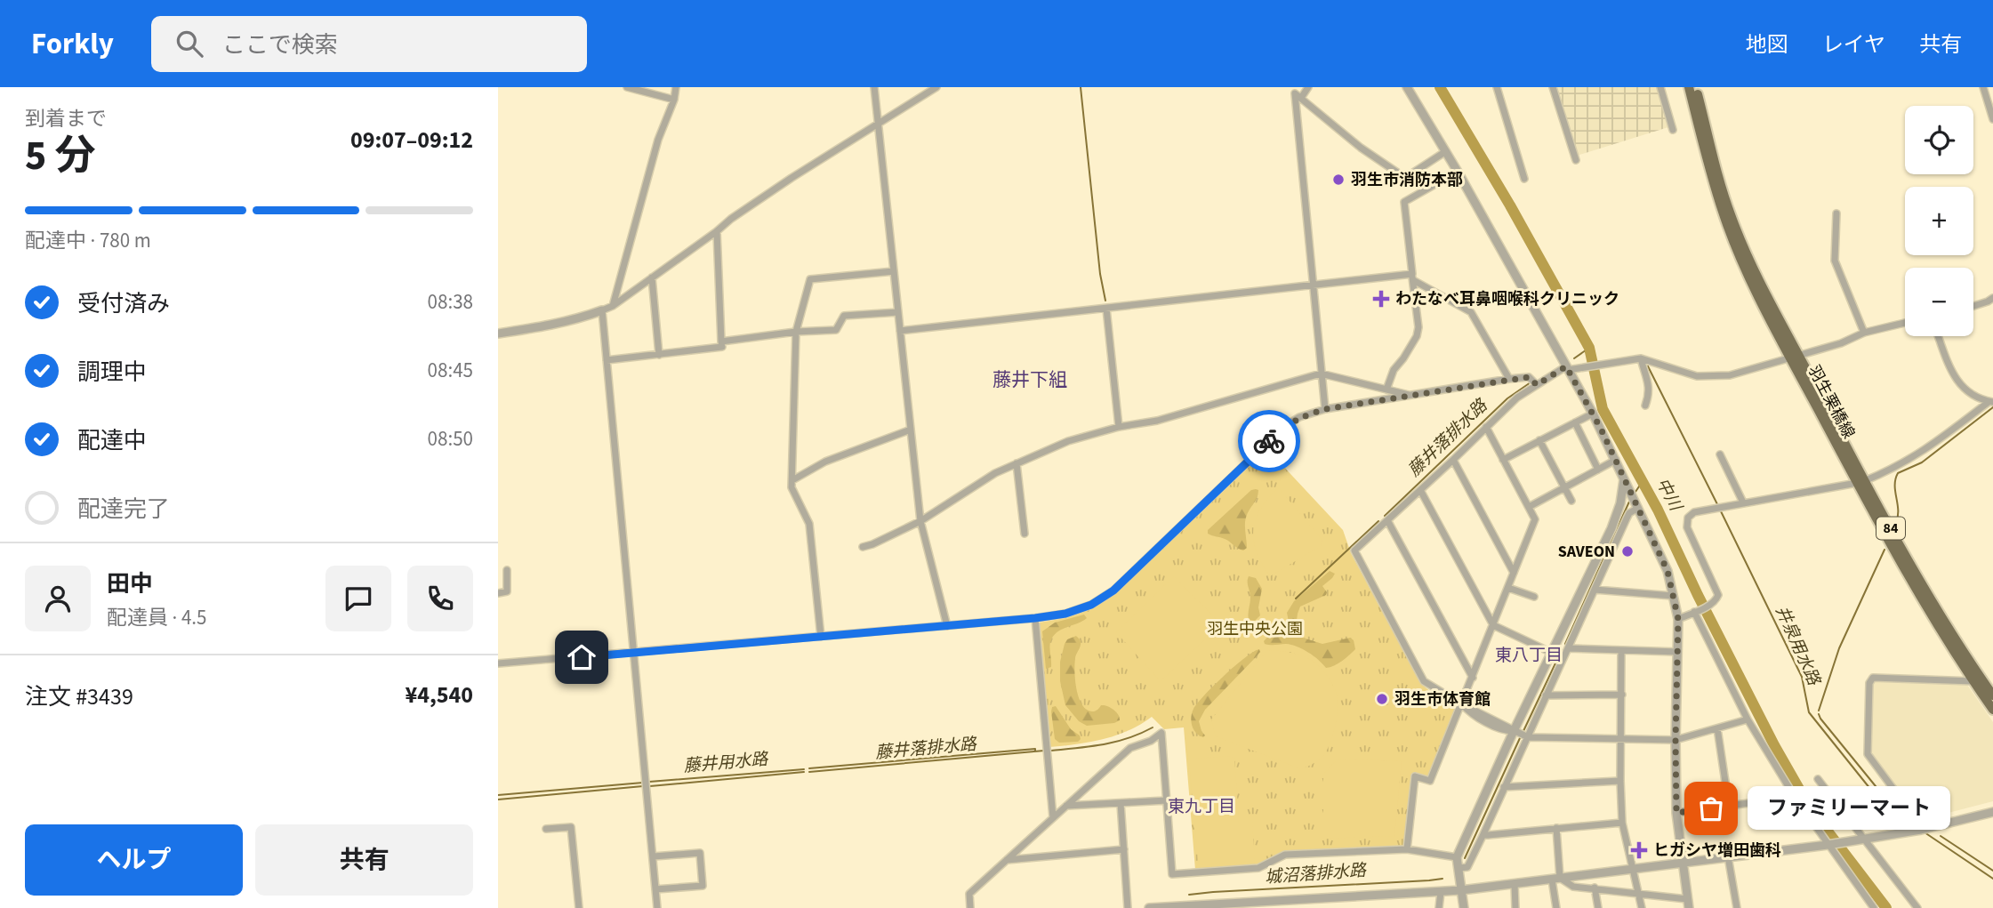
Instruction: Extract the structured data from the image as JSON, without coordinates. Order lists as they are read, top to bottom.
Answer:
{
  "streets": {
    "main road": ["羽生栗橋線", "84"]
  },
  "districts": ["藤井下組", "東八丁目", "東九丁目"],
  "water": [
    "藤井落排水路",
    "中川",
    "井泉用水路",
    "藤井用水路",
    "城沼落排水路"
  ],
  "parks": ["羽生中央公園"],
  "places": {
    "other": [
      "羽生市消防本部",
      "SAVEON",
      "羽生市体育館",
      "ファミリーマート"
    ],
    "health": ["わたなべ耳鼻咽喉科クリニック", "ヒガシヤ増田歯科"]
  },
  "page": {
    "header": "Forkly",
    "search": "ここで検索",
    "nav": ["地図", "レイヤ", "共有"],
    "heading": ["5 分", "到着まで", "09:07–09:12"],
    "panel": [
      "田中",
      "配達員 · 4.5",
      "注文 #3439",
      "¥4,540"
    ],
    "map_buttons": ["+", "−"],
    "bar": "配達中 · 780 m",
    "list": [
      ["受付済み", "08:38"],
      ["調理中", "08:45"],
      ["配達中", "08:50"],
      "配達完了"
    ],
    "bubble": "ファミリーマート",
    "buttons": ["ヘルプ", "共有"]
  }
}
